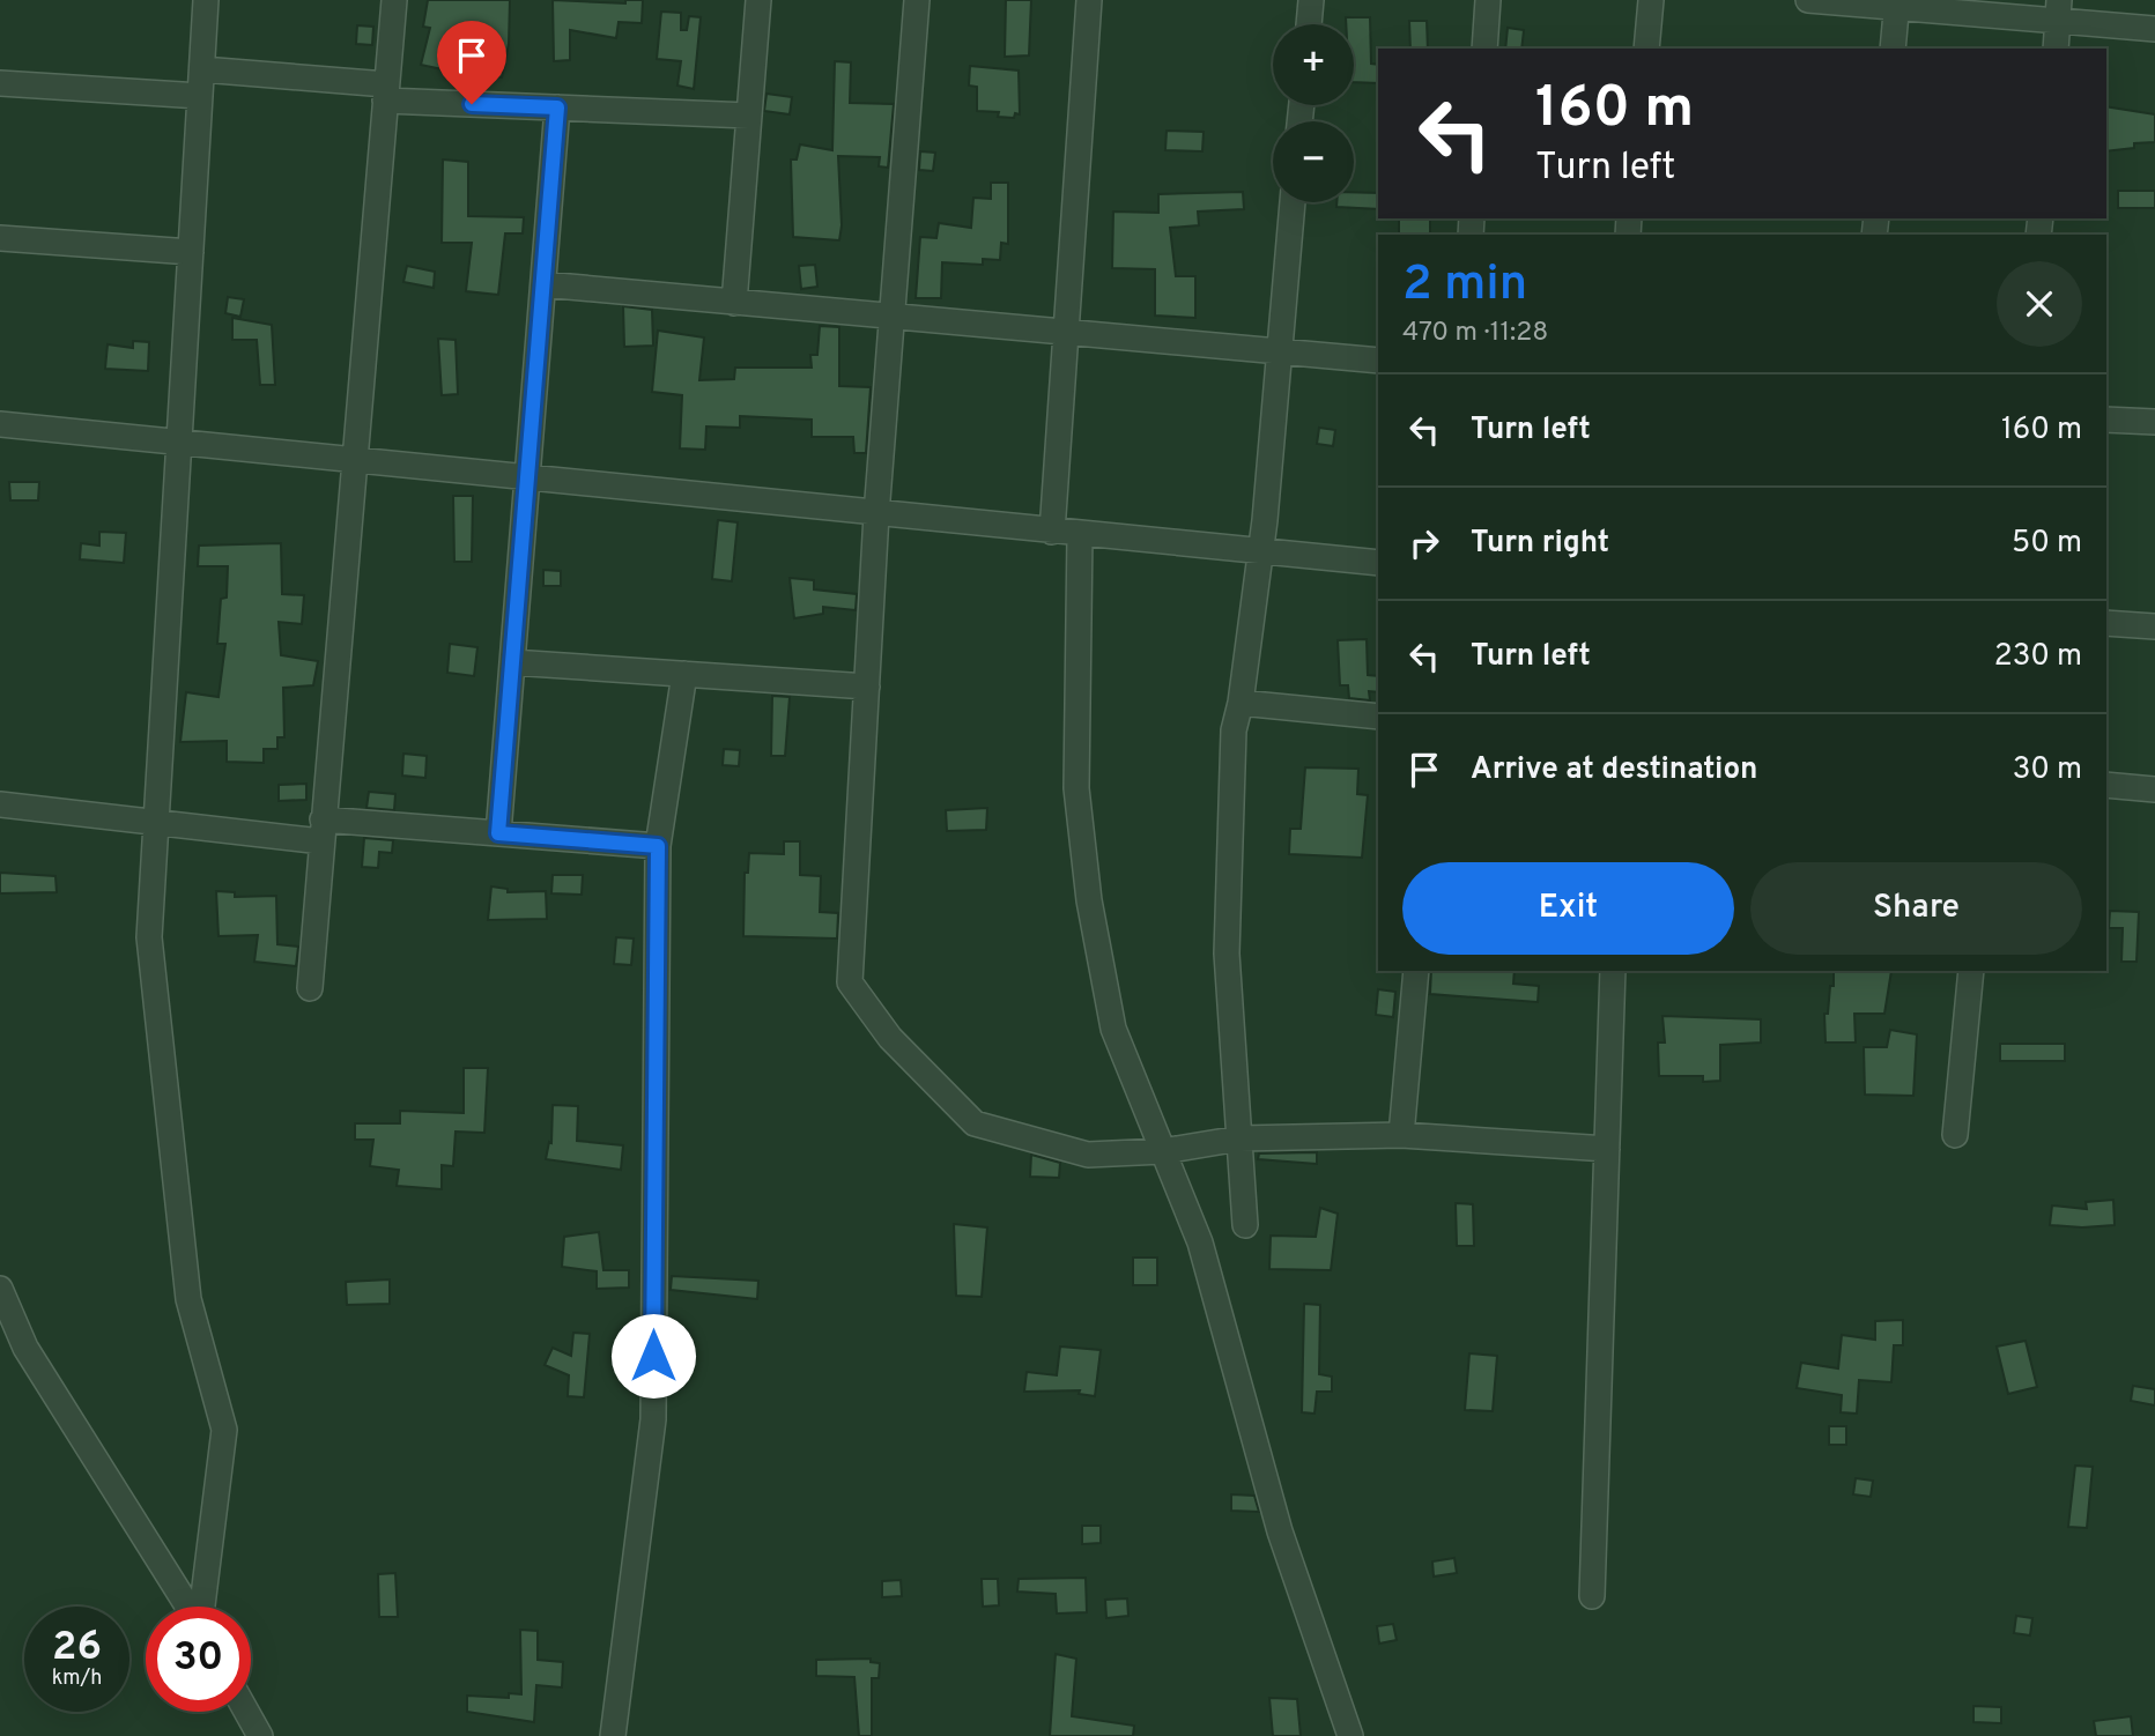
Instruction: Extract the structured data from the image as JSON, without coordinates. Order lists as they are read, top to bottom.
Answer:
{
  "page": {
    "map_buttons": ["+", "−"],
    "turn": ["160 m", "Turn left"],
    "heading": ["2 min", "470 m · 11:28"],
    "list": [
      {
        "name": "Turn left",
        "value": "160 m"
      },
      {
        "name": "Turn right",
        "value": "50 m"
      },
      {
        "name": "Turn left",
        "value": "230 m"
      },
      {
        "name": "Arrive at destination",
        "value": "30 m"
      }
    ],
    "buttons": ["Exit", "Share"],
    "speed": "26 km/h",
    "limit": "30"
  }
}
